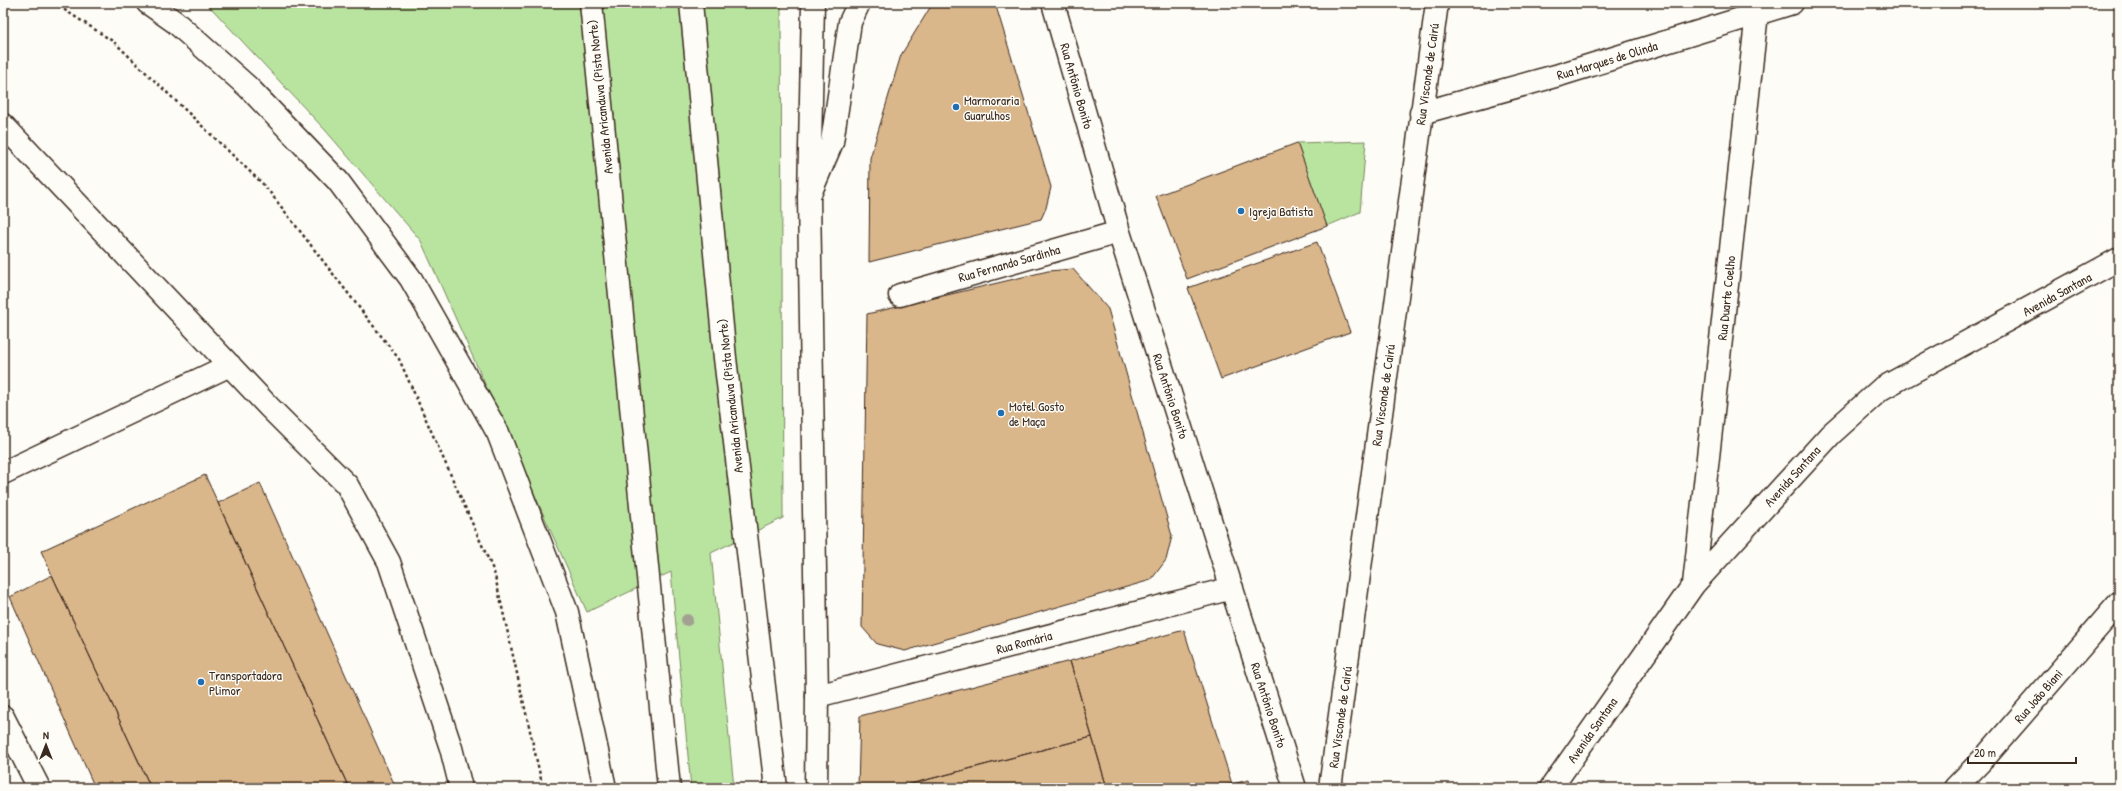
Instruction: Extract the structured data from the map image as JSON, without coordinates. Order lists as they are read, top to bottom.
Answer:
{
  "streets": {
    "main road": [
      "Rua Marques de Olinda",
      "Rua Visconde de Cairú",
      "Rua Antônio Bonito",
      "Avenida Aricanduva (Pista Norte)",
      "Rua Fernando Sardinha",
      "Avenida Santana",
      "Rua Duarte Coelho",
      "Rua Romária",
      "Rua João Biani"
    ]
  },
  "crossings": [
    ["Rua Marques de Olinda", "Rua Visconde de Cairú"],
    ["Rua Marques de Olinda", "Rua Duarte Coelho"],
    ["Rua Antônio Bonito", "Rua Fernando Sardinha"],
    ["Rua Antônio Bonito", "Rua Romária"],
    ["Avenida Santana", "Rua Duarte Coelho"]
  ],
  "places": [
    "Marmoraria Guarulhos",
    "Igreja Batista",
    "Motel Gosto de Maça",
    "Transportadora Plimor"
  ],
  "scale_bar": "20 m",
  "north": "top"
}
